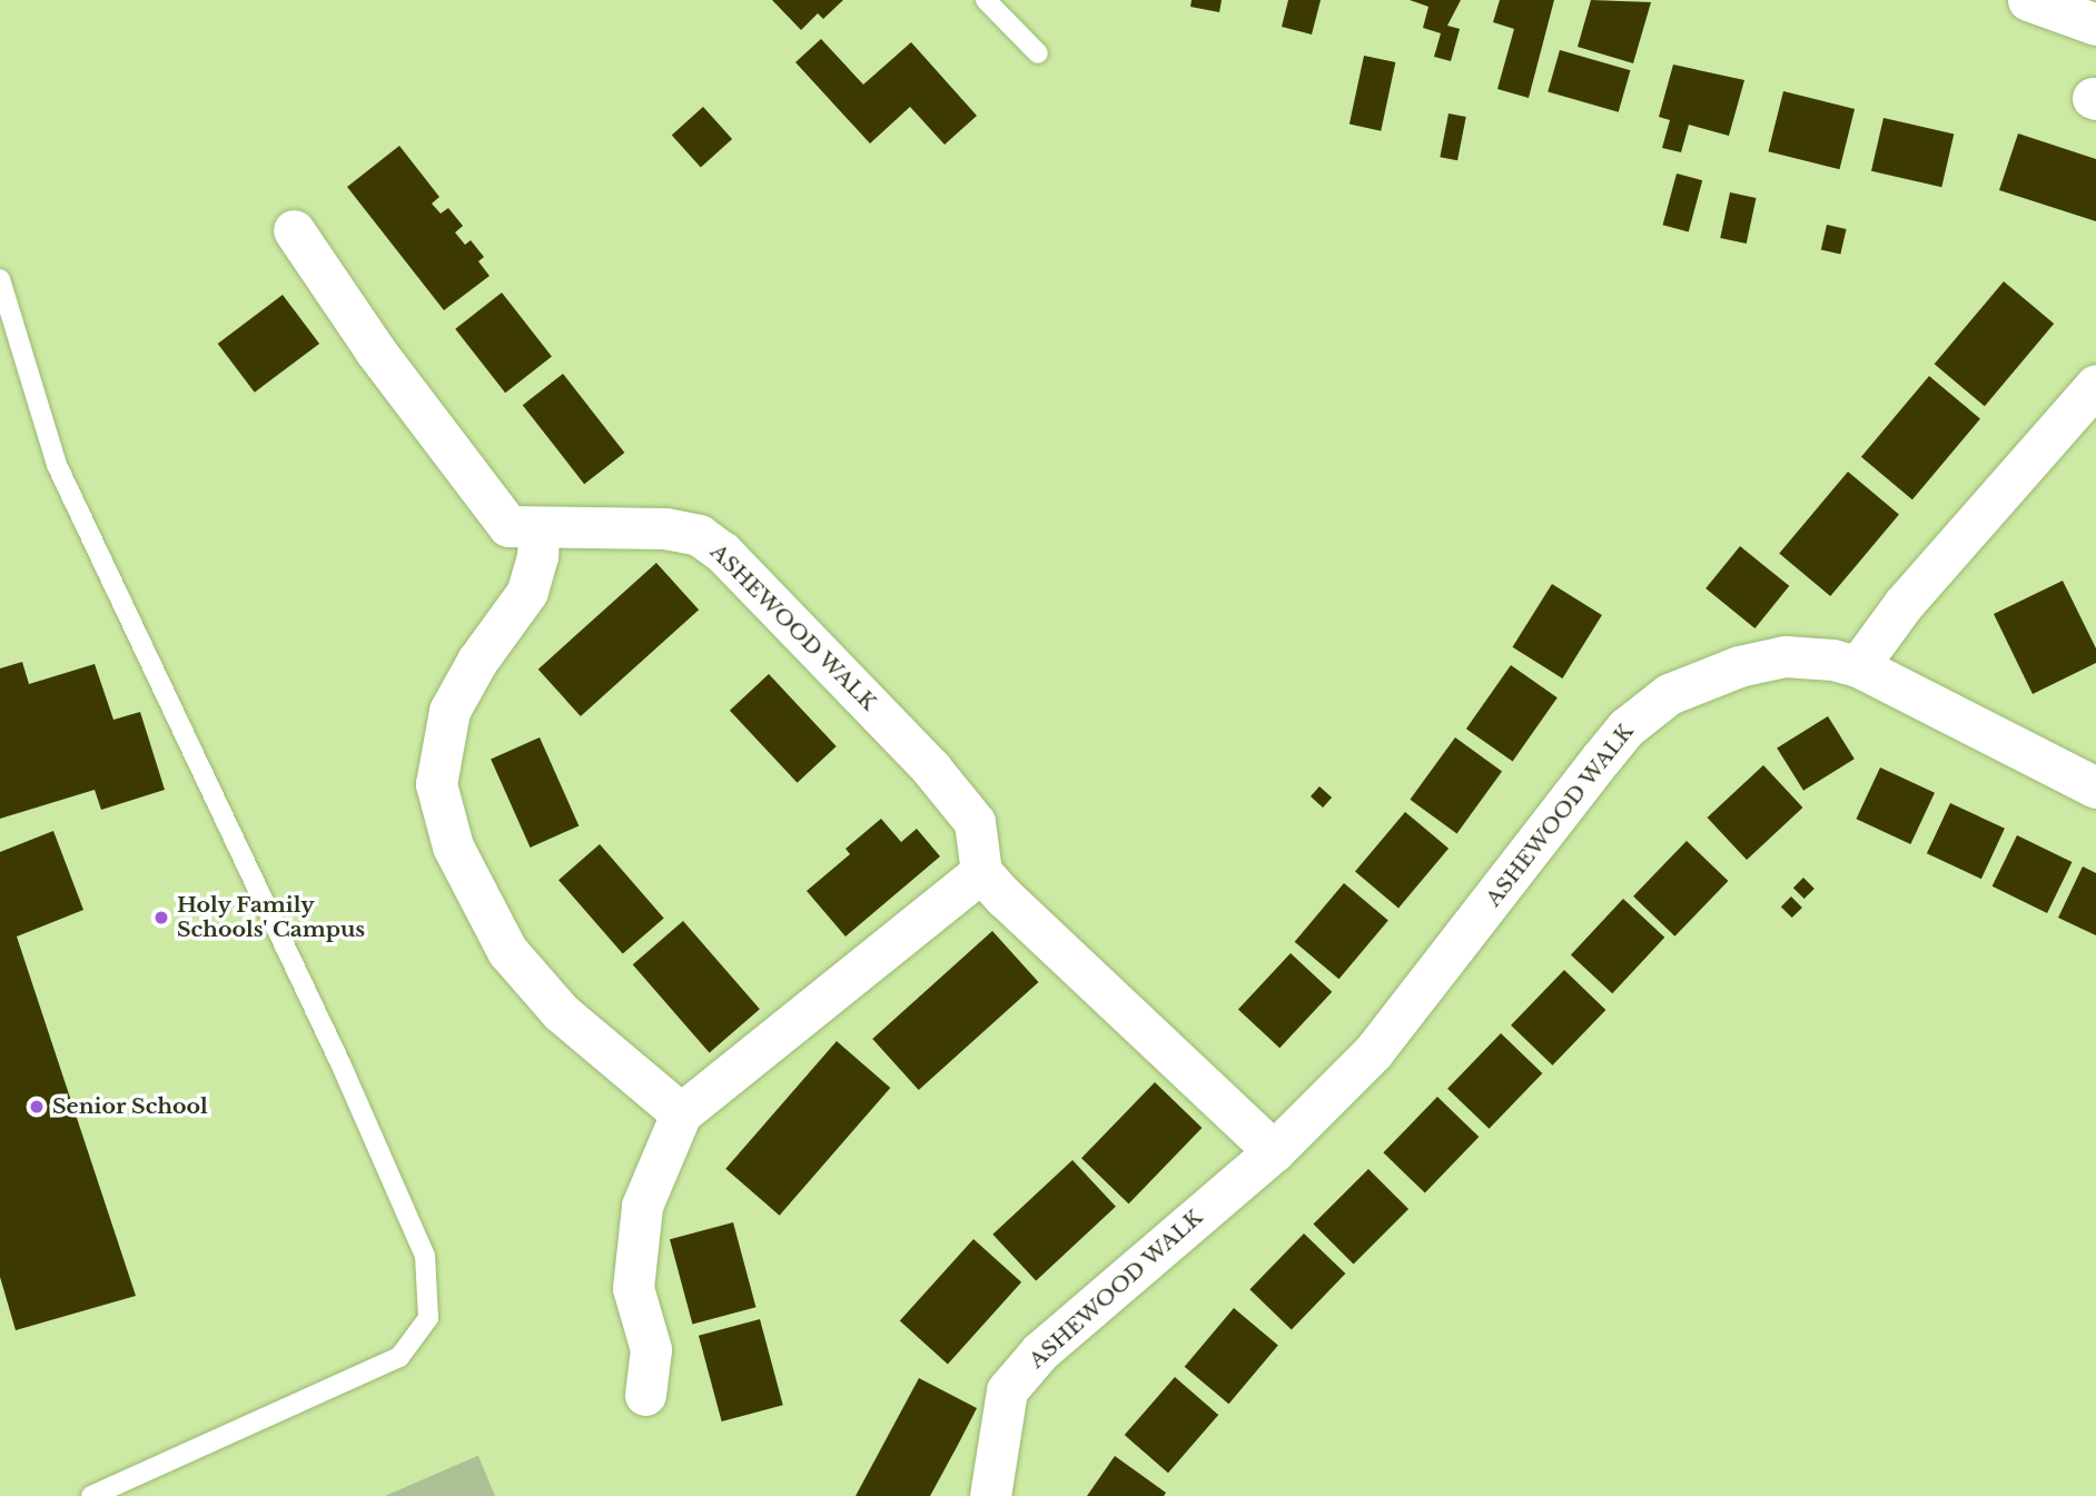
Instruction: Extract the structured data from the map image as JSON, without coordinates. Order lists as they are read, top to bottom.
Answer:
{
  "streets": {
    "street": ["ASHEWOOD WALK"]
  },
  "places": ["Holy Family Schools' Campus", "Senior School"]
}
